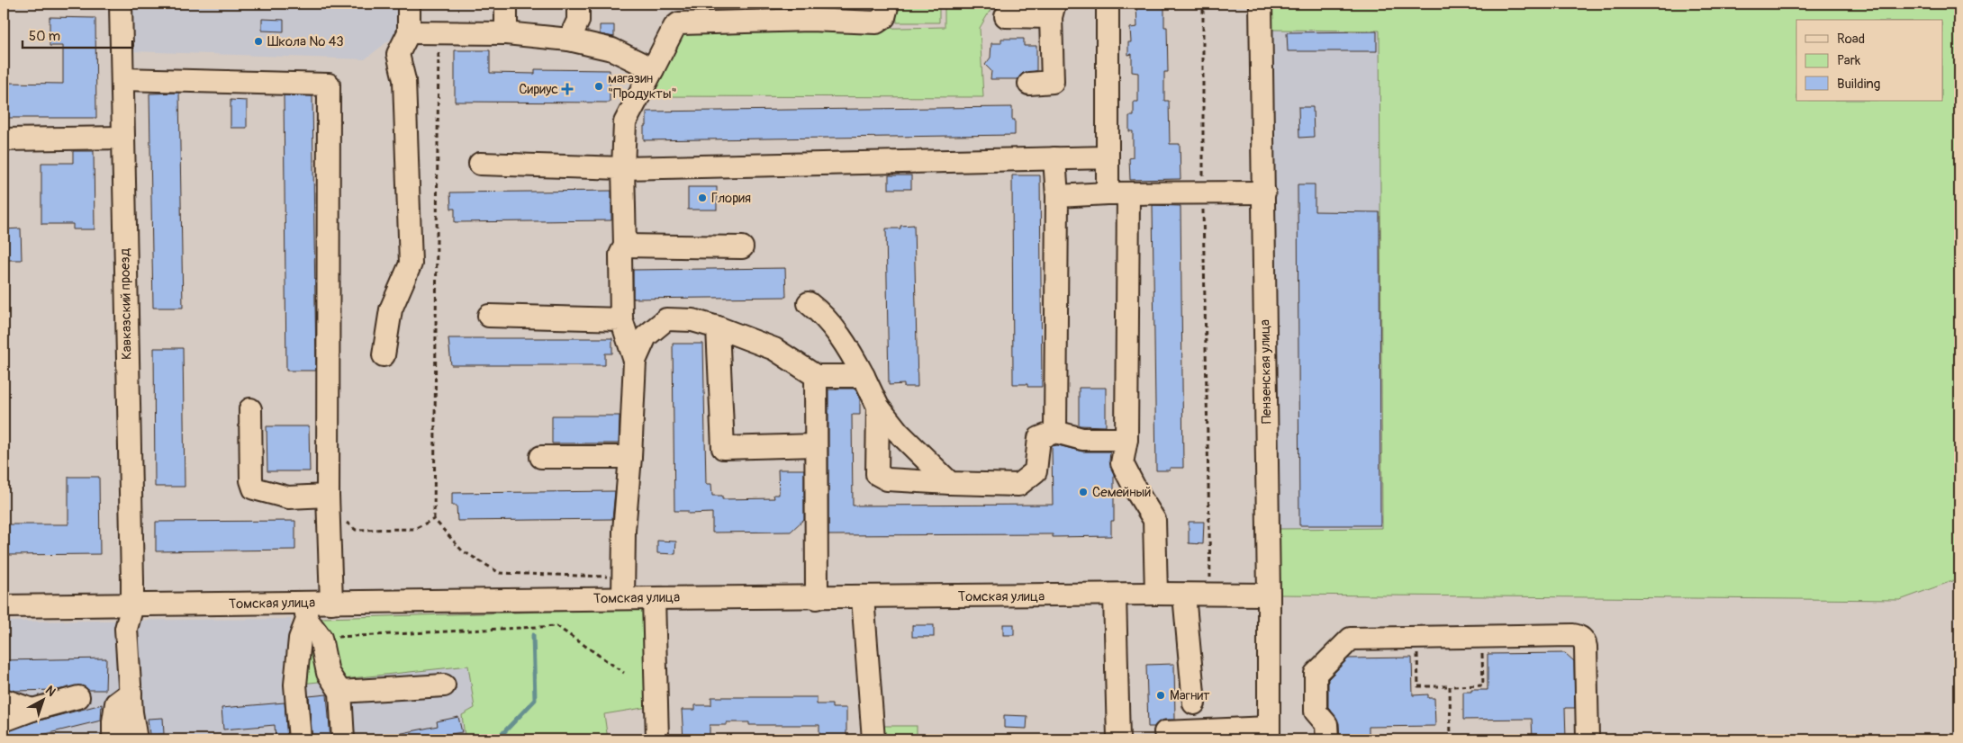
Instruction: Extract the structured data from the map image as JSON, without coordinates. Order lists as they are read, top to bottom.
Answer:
{
  "streets": {
    "street": ["Кавказский проезд", "Пензенская улица", "Томская улица"]
  },
  "crossings": [
    ["Кавказский проезд", "Томская улица"],
    ["Пензенская улица", "Томская улица"]
  ],
  "places": {
    "other": [
      "Школа № 43",
      "магазин \"Продукты\"",
      "Глория",
      "Семейный",
      "Магнит"
    ],
    "health": ["Сириус"]
  },
  "legend": ["Road", "Park", "Building"],
  "scale_bar": "50 m",
  "north": "top right"
}
